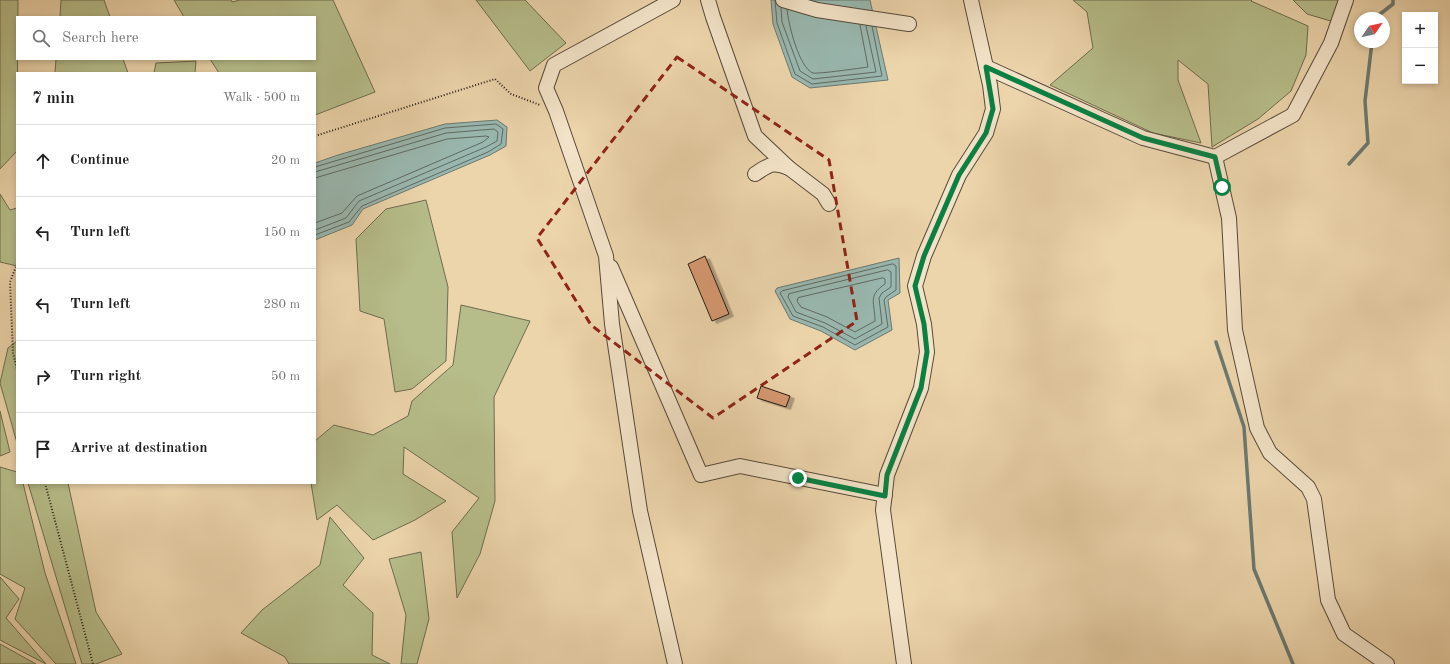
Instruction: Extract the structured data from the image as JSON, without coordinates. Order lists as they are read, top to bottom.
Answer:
{
  "north": "top right",
  "page": {
    "map_buttons": ["+", "−"],
    "search": "Search here",
    "heading": ["7 min", "Walk · 500 m"],
    "list": [
      ["Continue", "20 m"],
      ["Turn left", "150 m"],
      ["Turn left", "280 m"],
      ["Turn right", "50 m"],
      "Arrive at destination"
    ]
  }
}
